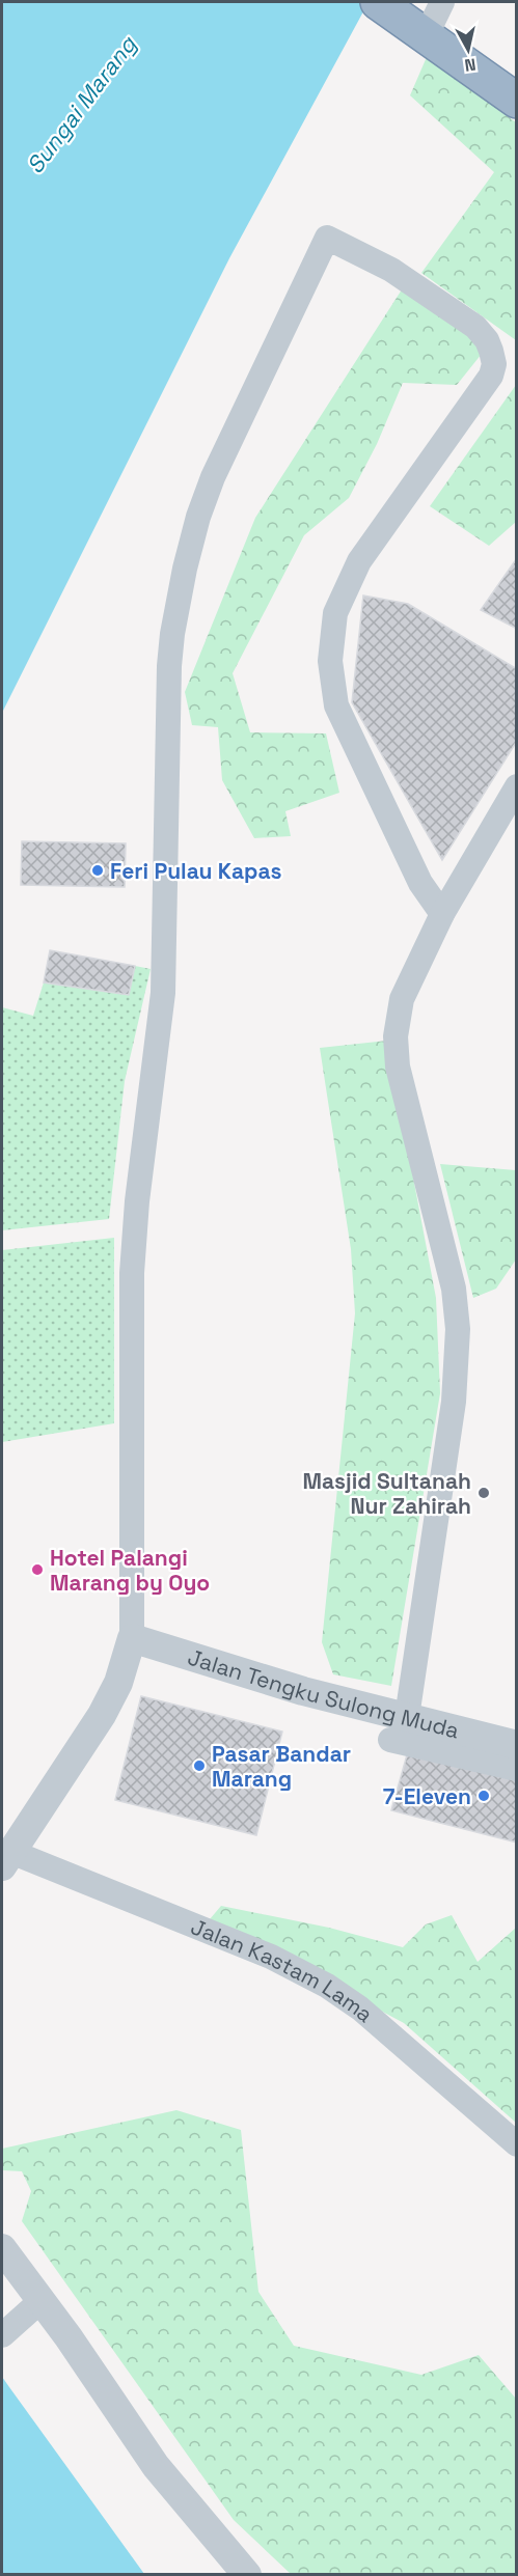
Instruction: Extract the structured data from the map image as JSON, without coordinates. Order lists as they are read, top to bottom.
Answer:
{
  "streets": {
    "street": ["Jalan Tengku Sulong Muda", "Jalan Kastam Lama"]
  },
  "water": ["Sungai Marang"],
  "places": [
    "Feri Pulau Kapas",
    "Masjid Sultanah Nur Zahirah",
    "Hotel Palangi Marang by Oyo",
    "Pasar Bandar Marang",
    "7-Eleven"
  ],
  "north": "bottom"
}
